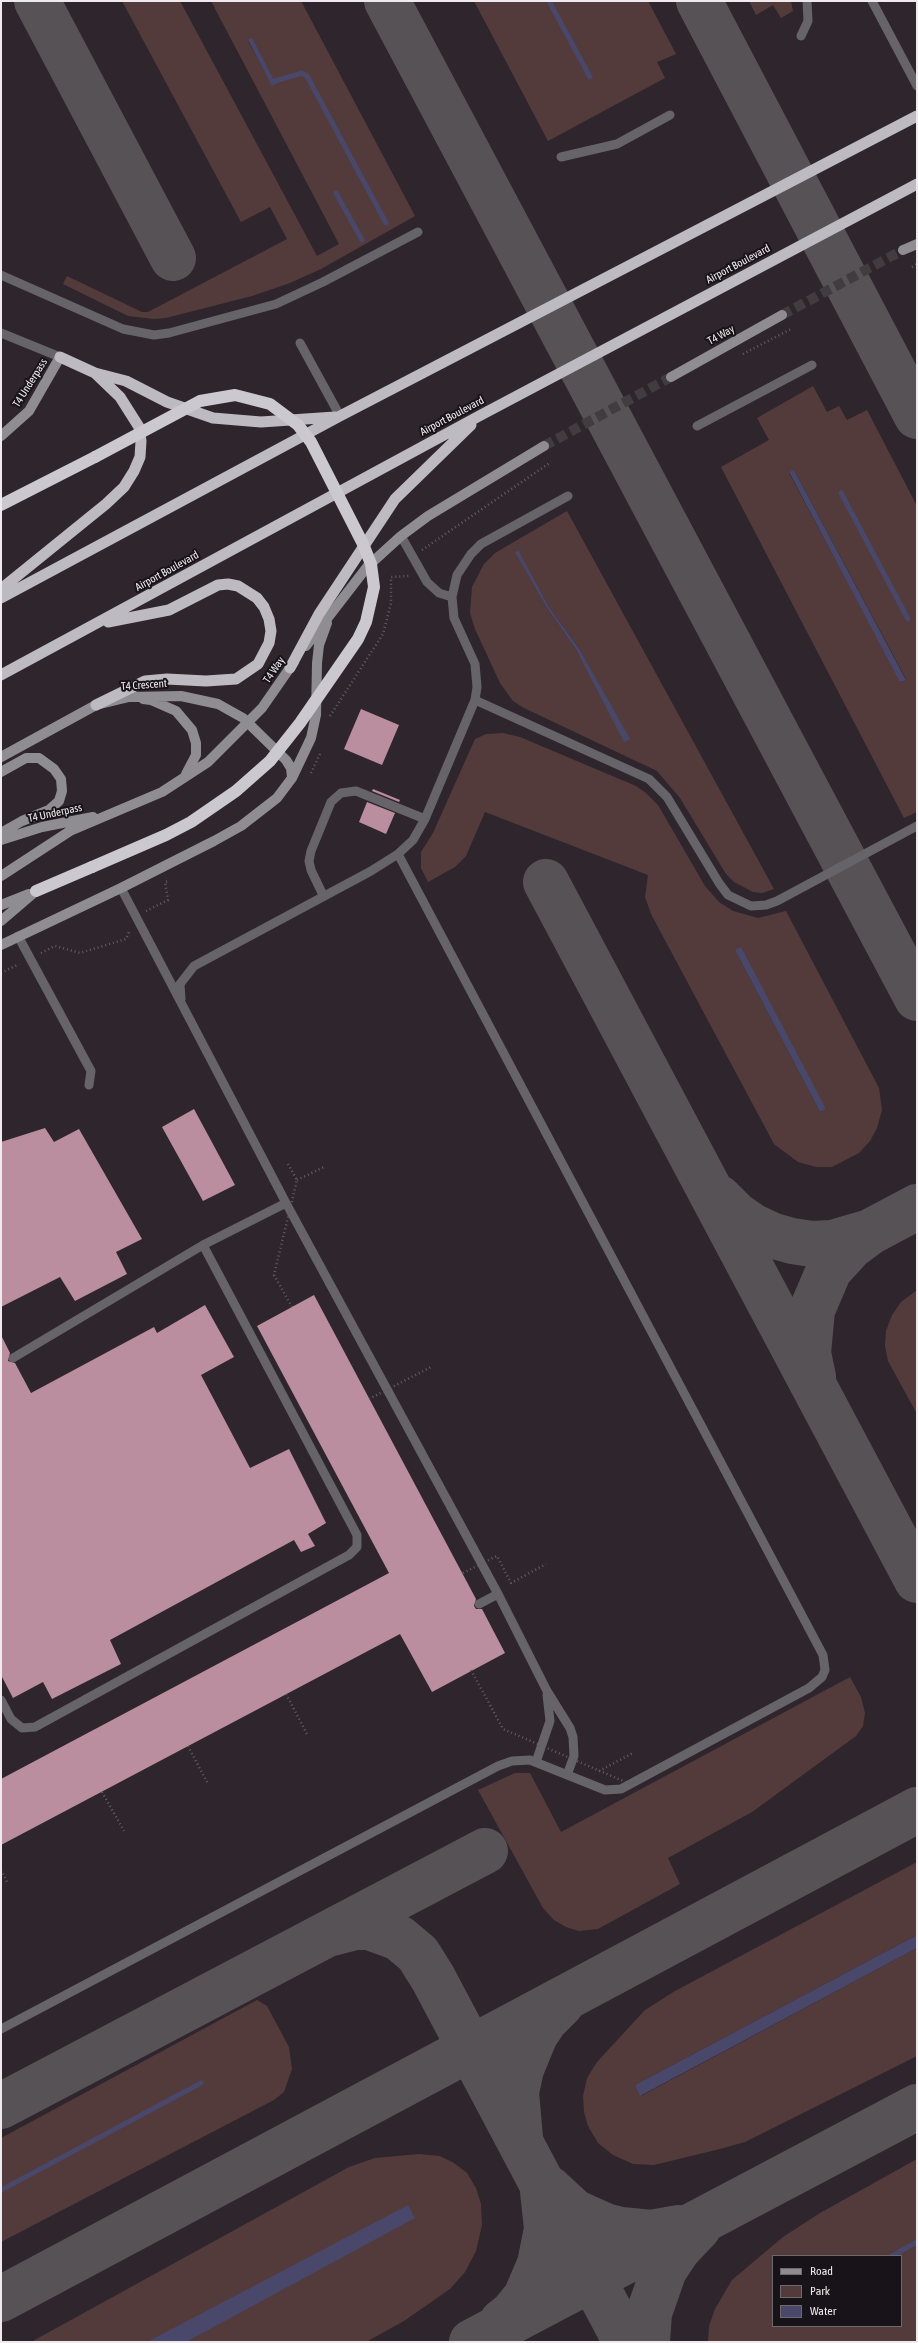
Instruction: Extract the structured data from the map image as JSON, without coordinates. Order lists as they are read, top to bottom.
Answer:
{
  "streets": {
    "highway": ["Airport Boulevard"],
    "main road": ["T4 Way", "T4 Underpass", "T4 Crescent"]
  },
  "crossings": [
    ["T4 Way", "T4 Underpass"],
    ["T4 Way", "T4 Crescent"]
  ],
  "legend": ["Road", "Park", "Water"]
}
